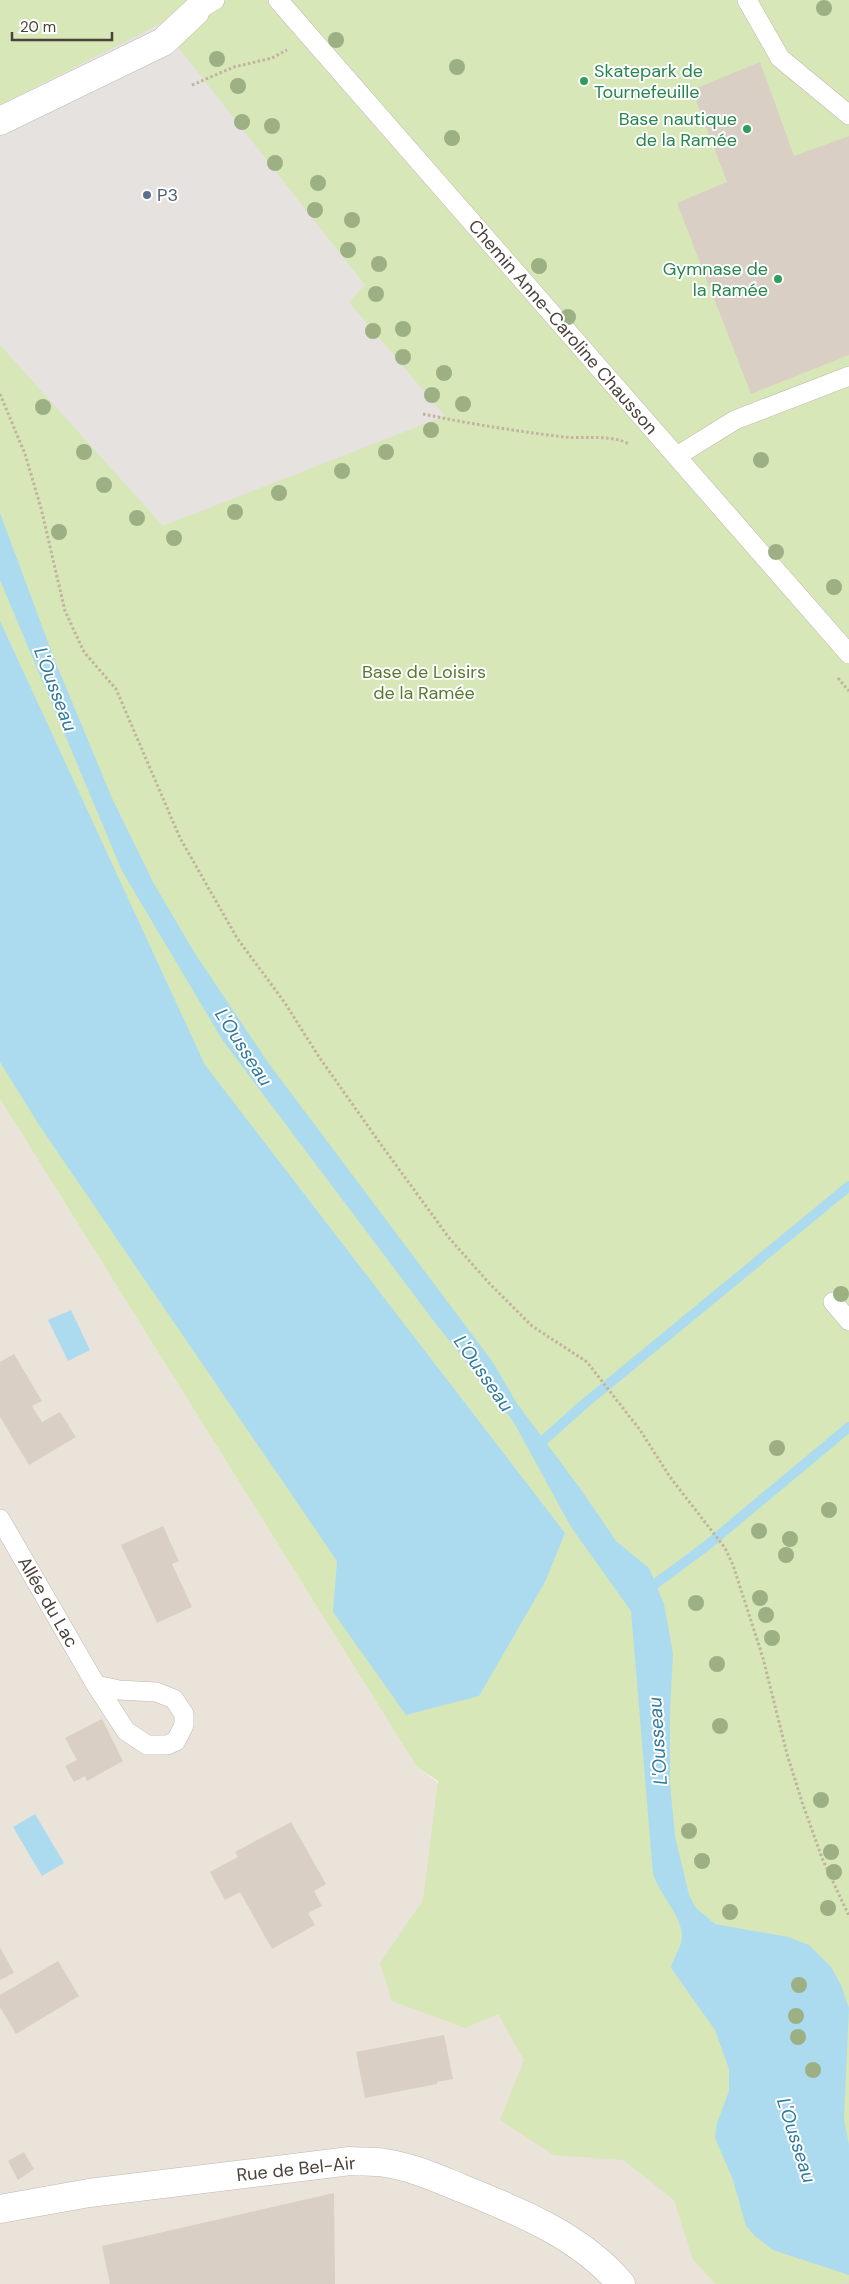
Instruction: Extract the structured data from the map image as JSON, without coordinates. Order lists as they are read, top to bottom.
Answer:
{
  "streets": {
    "street": ["Rue de Bel-Air"],
    "lane": ["Chemin Anne-Caroline Chausson", "Allée du Lac"]
  },
  "water": ["L'Ousseau"],
  "parks": ["Base de Loisirs de la Ramée"],
  "places": [
    "Skatepark de Tournefeuille",
    "Base nautique de la Ramée",
    "P3",
    "Gymnase de la Ramée"
  ],
  "scale_bar": "20 m"
}
